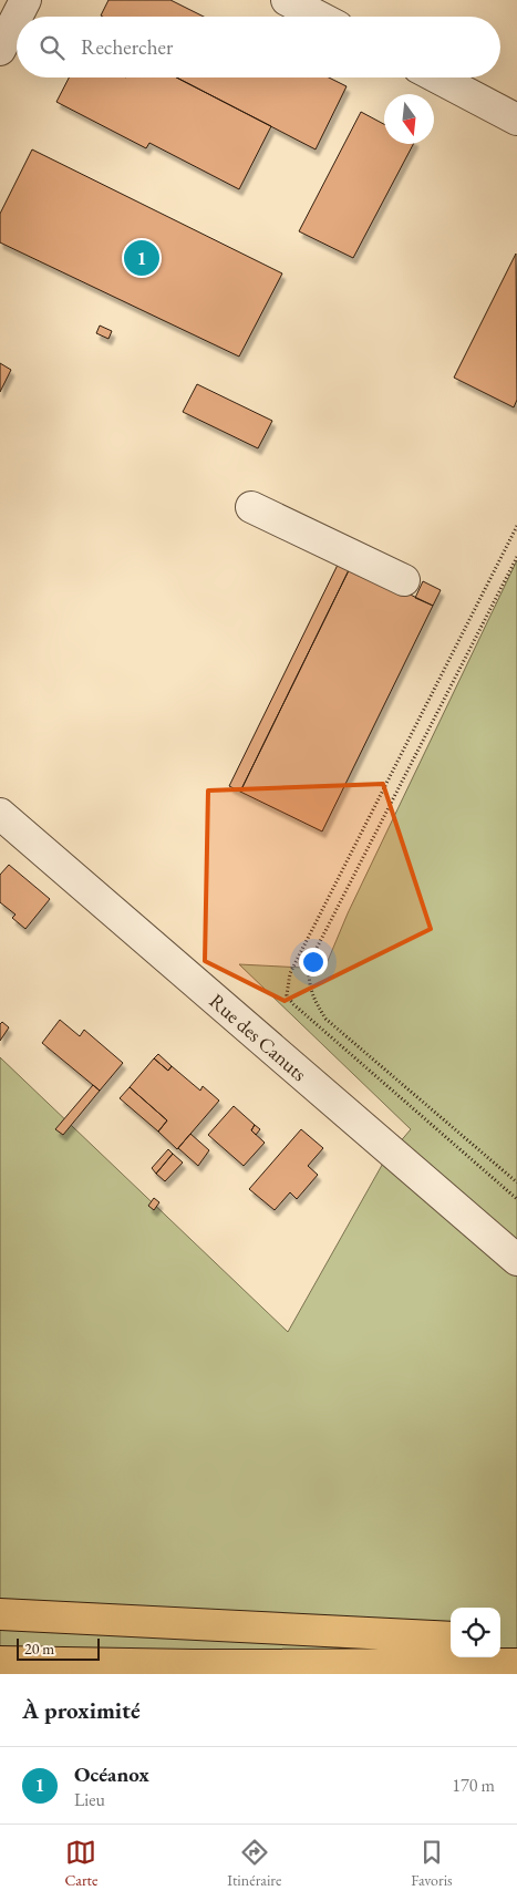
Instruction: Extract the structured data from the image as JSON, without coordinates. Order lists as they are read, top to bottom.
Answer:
{
  "streets": {
    "street": ["Rue des Canuts"]
  },
  "scale_bar": "20 m",
  "north": "bottom",
  "page": {
    "search": "Rechercher",
    "pins": "1",
    "scale": "20 m",
    "heading": "À proximité",
    "list": [
      {
        "mark": "1",
        "name": "Océanox",
        "note": "Lieu",
        "value": "170 m"
      }
    ],
    "nav": ["Carte", "Itinéraire", "Favoris"]
  }
}
